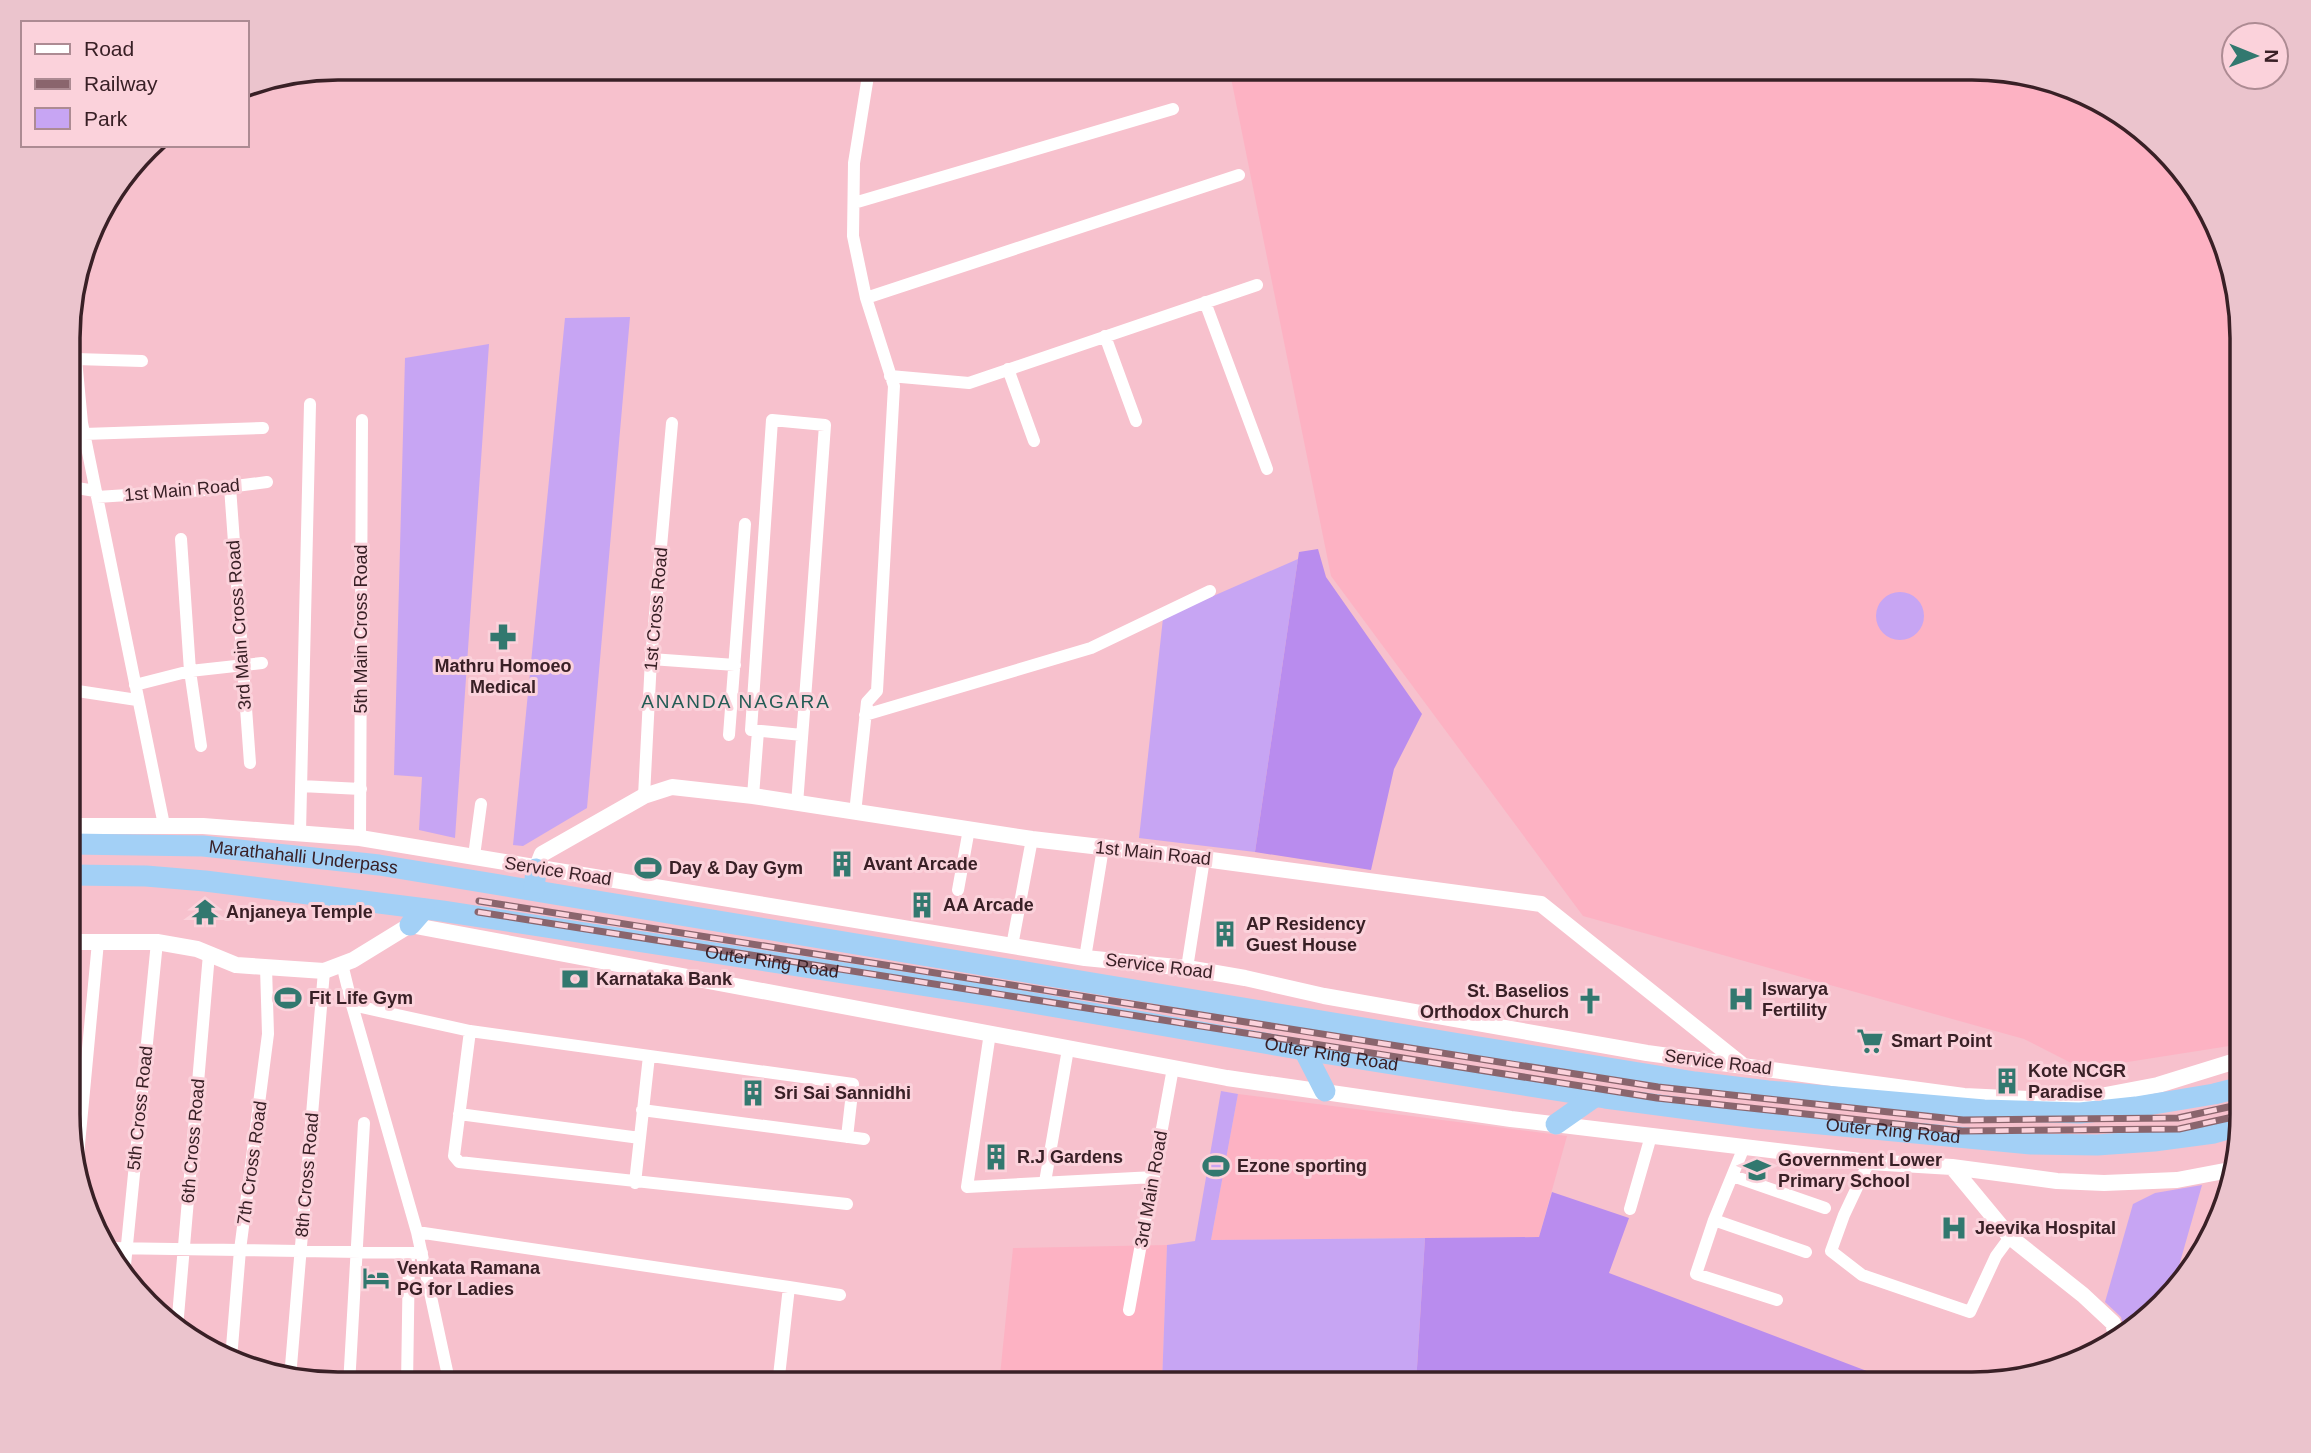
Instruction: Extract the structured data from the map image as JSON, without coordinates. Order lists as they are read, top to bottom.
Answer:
{
  "streets": {
    "highway": ["Marathahalli Underpass", "Outer Ring Road"],
    "street": [
      "1st Main Road",
      "1st Cross Road",
      "3rd Main Cross Road",
      "5th Main Cross Road",
      "Service Road",
      "5th Cross Road",
      "6th Cross Road",
      "7th Cross Road",
      "8th Cross Road",
      "3rd Main Road"
    ]
  },
  "crossings": [
    ["1st Main Road", "1st Cross Road"],
    ["1st Main Road", "3rd Main Cross Road"],
    ["1st Main Road", "Service Road"],
    ["5th Main Cross Road", "Service Road"],
    ["Marathahalli Underpass", "Outer Ring Road"]
  ],
  "districts": ["ANANDA NAGARA"],
  "places": {
    "pharmacy": ["Mathru Homoeo Medical"],
    "building": [
      "Avant Arcade",
      "AA Arcade",
      "AP Residency Guest House",
      "Kote NCGR Paradise",
      "Sri Sai Sannidhi",
      "R.J Gardens"
    ],
    "sports": ["Day & Day Gym", "Fit Life Gym", "Ezone sporting"],
    "temple": ["Anjaneya Temple"],
    "bank": ["Karnataka Bank"],
    "hospital": ["Iswarya Fertility", "Jeevika Hospital"],
    "church": ["St. Baselios Orthodox Church"],
    "supermarket": ["Smart Point"],
    "school or university": ["Government Lower Primary School"],
    "hotel": ["Venkata Ramana PG for Ladies"]
  },
  "legend": ["Road", "Railway", "Park"],
  "north": "right"
}
